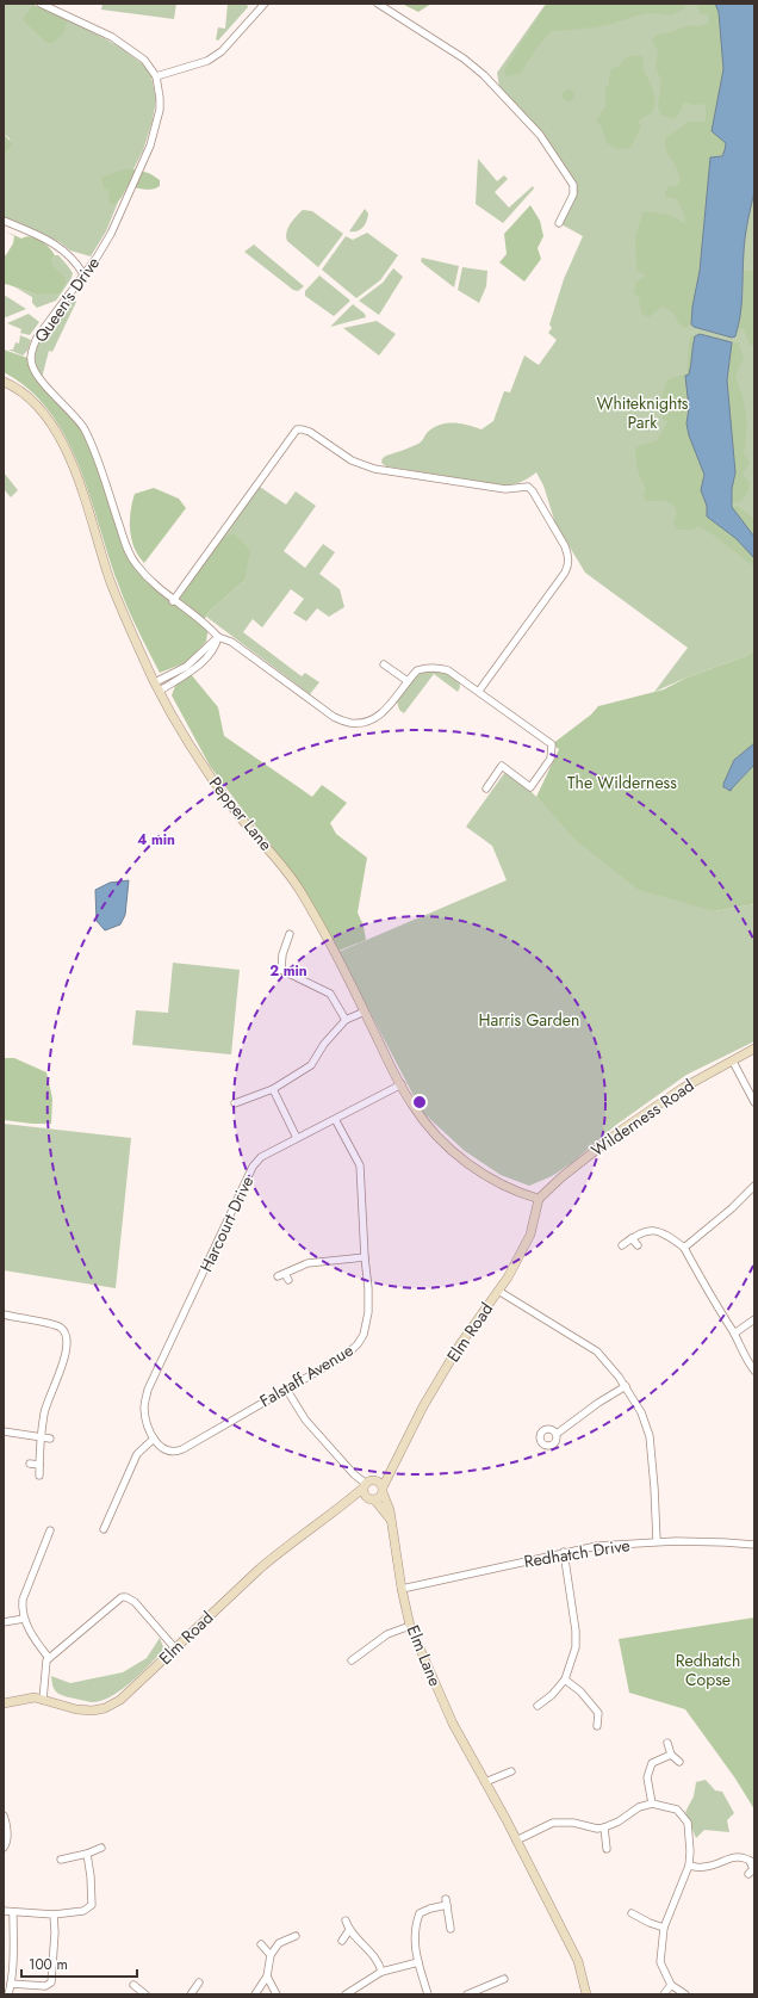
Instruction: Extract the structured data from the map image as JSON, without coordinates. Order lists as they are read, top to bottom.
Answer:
{
  "streets": {
    "street": [
      "Queen's Drive",
      "Pepper Lane",
      "Wilderness Road",
      "Harcourt Drive",
      "Elm Road",
      "Falstaff Avenue",
      "Redhatch Drive",
      "Elm Lane"
    ]
  },
  "crossings": [
    ["Pepper Lane", "Wilderness Road"],
    ["Pepper Lane", "Harcourt Drive"],
    ["Pepper Lane", "Elm Road"],
    ["Wilderness Road", "Elm Road"],
    ["Harcourt Drive", "Falstaff Avenue"],
    ["Elm Road", "Elm Lane"],
    ["Redhatch Drive", "Elm Lane"]
  ],
  "parks": [
    "Whiteknights Park",
    "The Wilderness",
    "Harris Garden",
    "Redhatch Copse"
  ],
  "scale_bar": "100 m",
  "rings": ["4 min", "2 min"]
}
